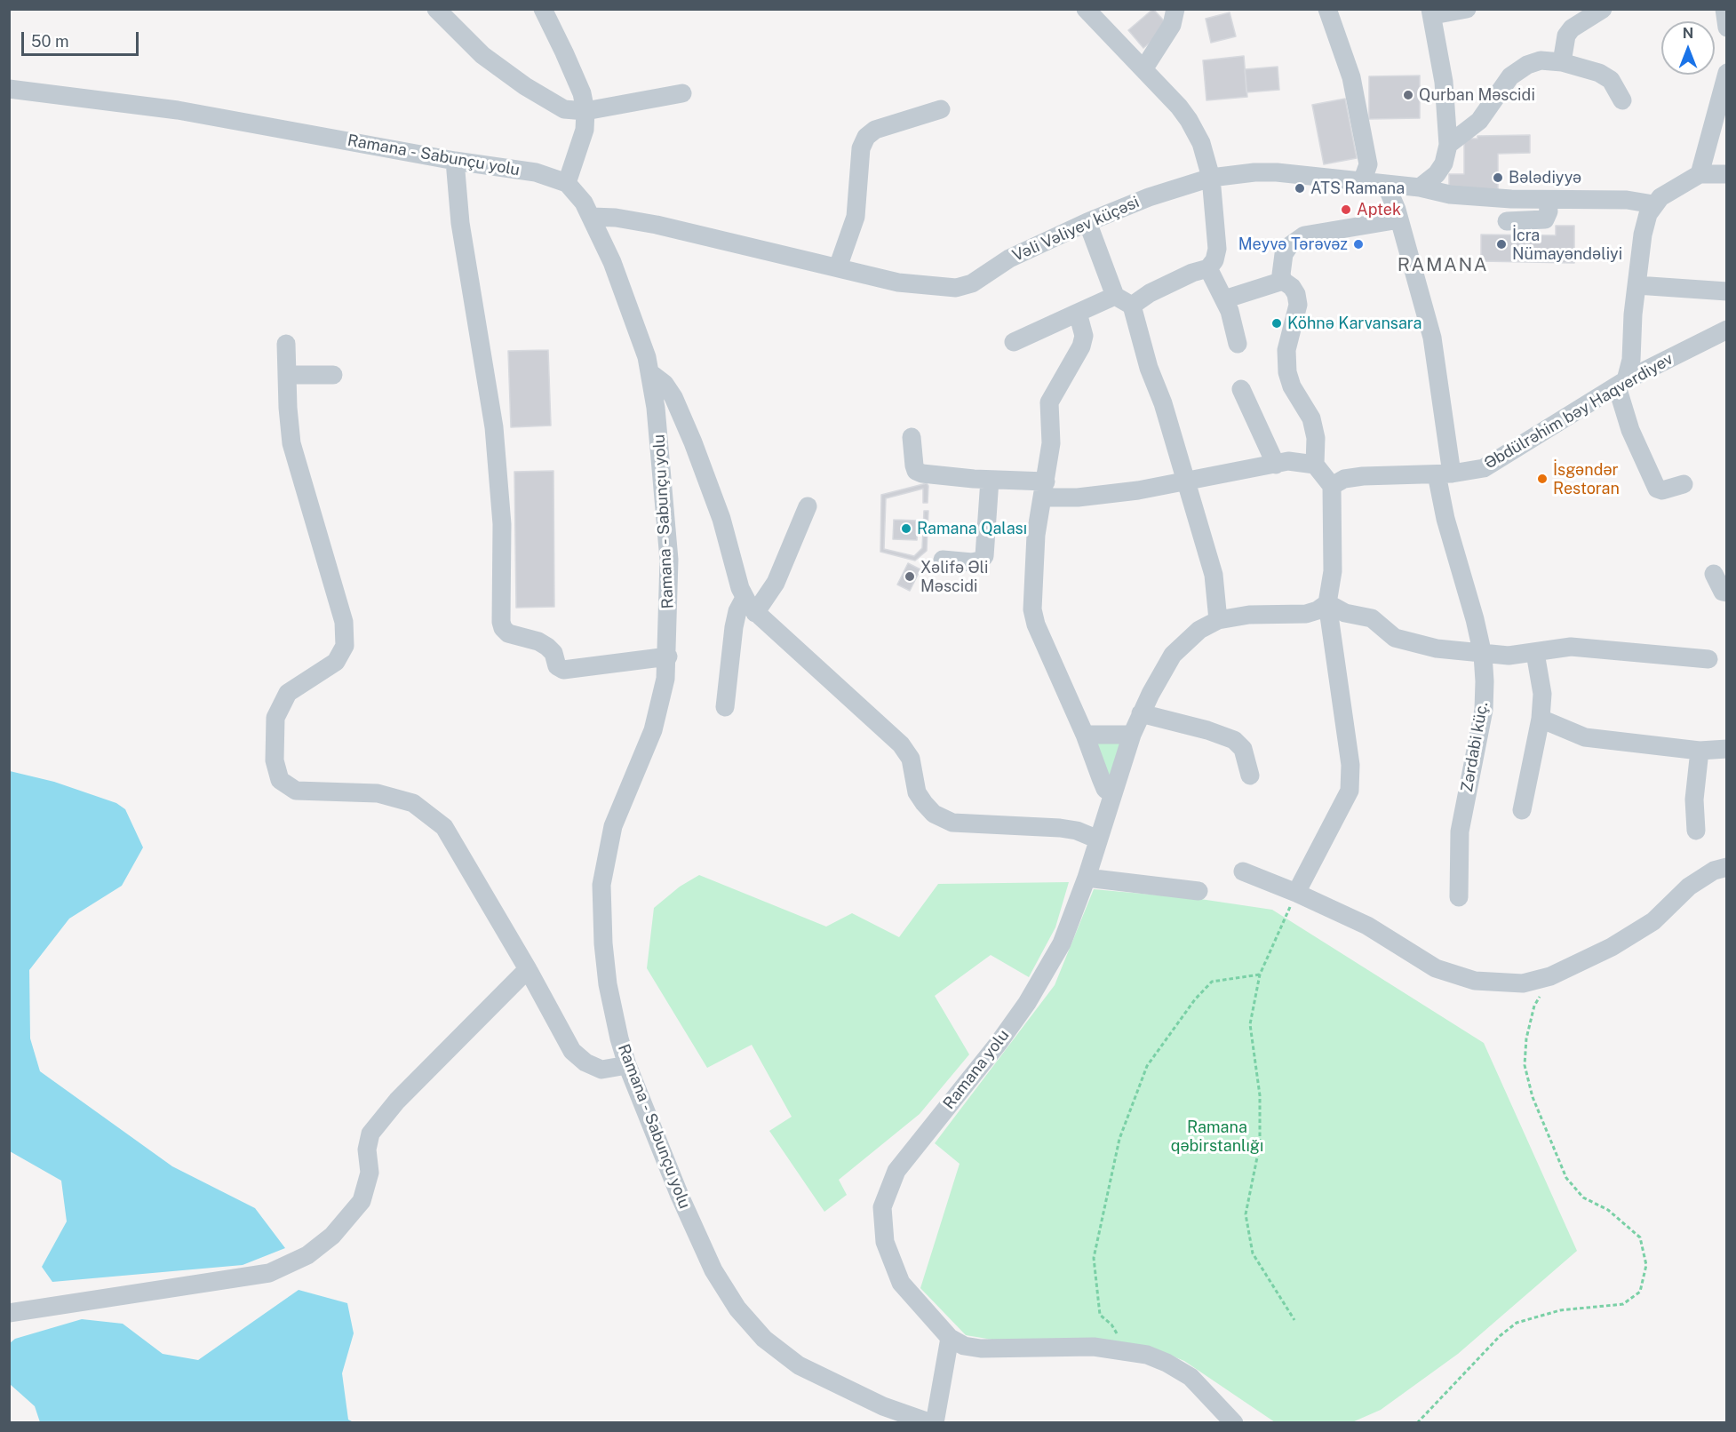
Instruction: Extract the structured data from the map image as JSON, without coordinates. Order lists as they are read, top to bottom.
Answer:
{
  "streets": {
    "street": [
      "Ramana - Sabunçu yolu",
      "Vəli Vəliyev küçəsi",
      "Əbdülrəhim bəy Haqverdiyev",
      "Zərdabi küç.",
      "Ramana yolu"
    ]
  },
  "crossings": [
    ["Ramana - Sabunçu yolu", "Vəli Vəliyev küçəsi"],
    ["Vəli Vəliyev küçəsi", "Zərdabi küç."],
    ["Əbdülrəhim bəy Haqverdiyev", "Zərdabi küç."]
  ],
  "districts": ["RAMANA"],
  "parks": ["Ramana qəbirstanlığı"],
  "places": [
    "Qurban Məscidi",
    "Bələdiyyə",
    "ATS Ramana",
    "Aptek",
    "Meyvə Tərəvəz",
    "İcra Nümayəndəliyi",
    "Köhnə Karvansara",
    "İsgəndər Restoran",
    "Ramana Qalası",
    "Xəlifə Əli Məscidi"
  ],
  "scale_bar": "50 m",
  "north": "top"
}
